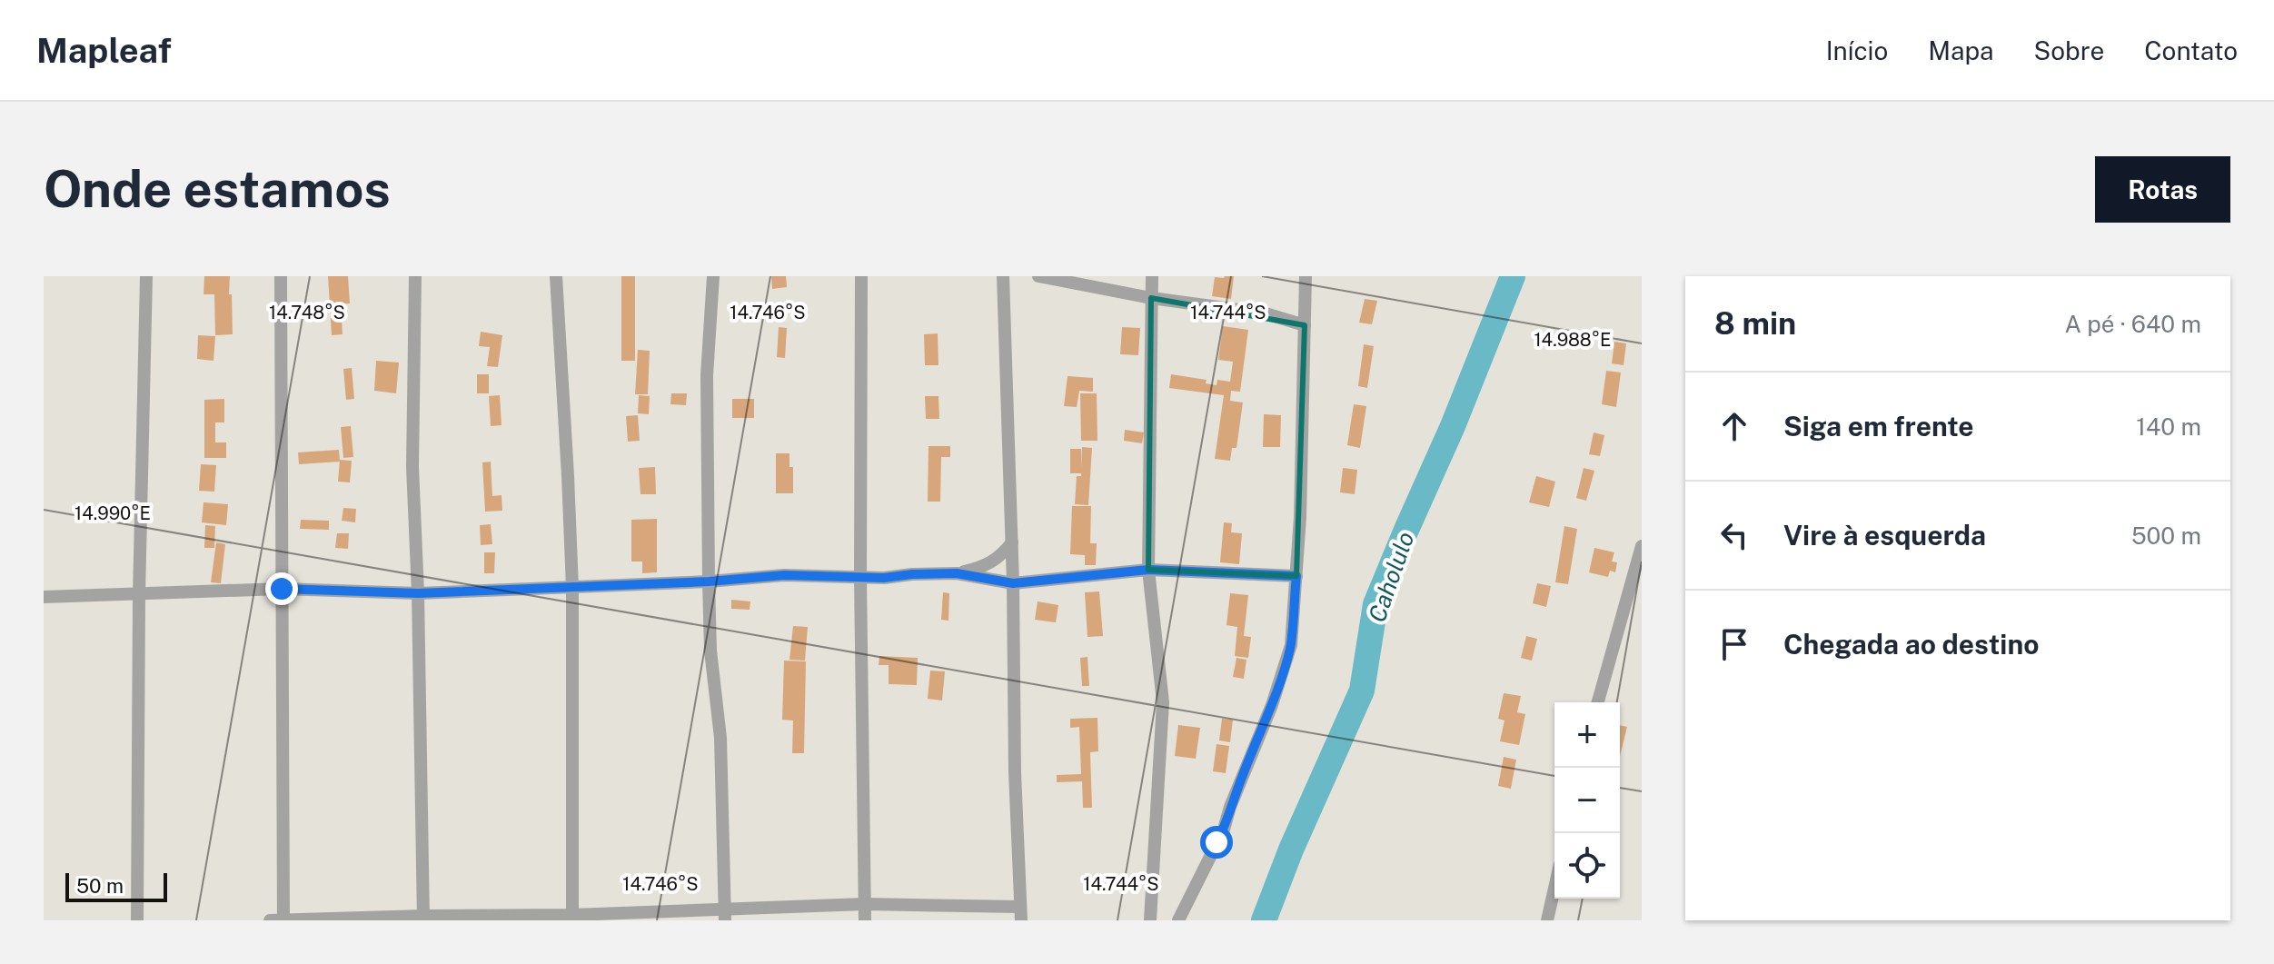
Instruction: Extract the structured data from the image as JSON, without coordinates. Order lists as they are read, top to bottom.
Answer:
{
  "water": ["Caholulo"],
  "scale_bar": "50 m",
  "page": {
    "header": "Mapleaf",
    "nav": [
      "Início",
      "Mapa",
      "Sobre",
      "Contato"
    ],
    "buttons": "Rotas",
    "title": "Onde estamos",
    "heading": ["8 min", "A pé · 640 m"],
    "list": [
      ["Siga em frente", "140 m"],
      ["Vire à esquerda", "500 m"],
      "Chegada ao destino"
    ],
    "map_buttons": ["+", "−"],
    "scale": "50 m"
  },
  "coordinates": [
    "14.748°S",
    "14.746°S",
    "14.744°S",
    "14.988°E",
    "14.990°E"
  ]
}
